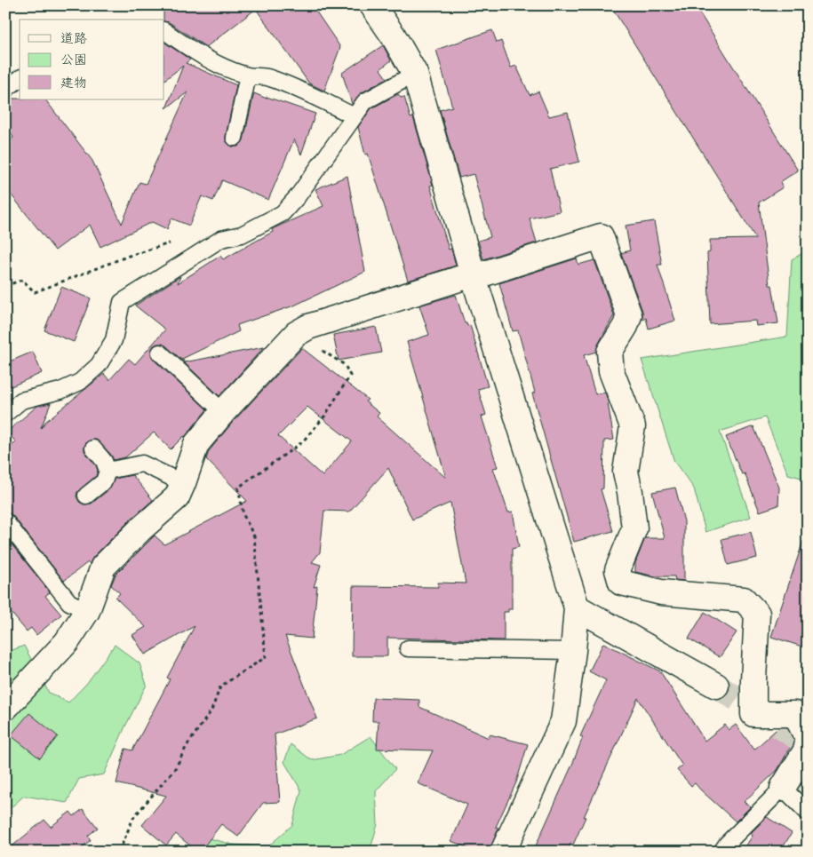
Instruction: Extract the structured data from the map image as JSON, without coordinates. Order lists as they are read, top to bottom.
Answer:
{
  "legend": ["道路", "公園", "建物"]
}
